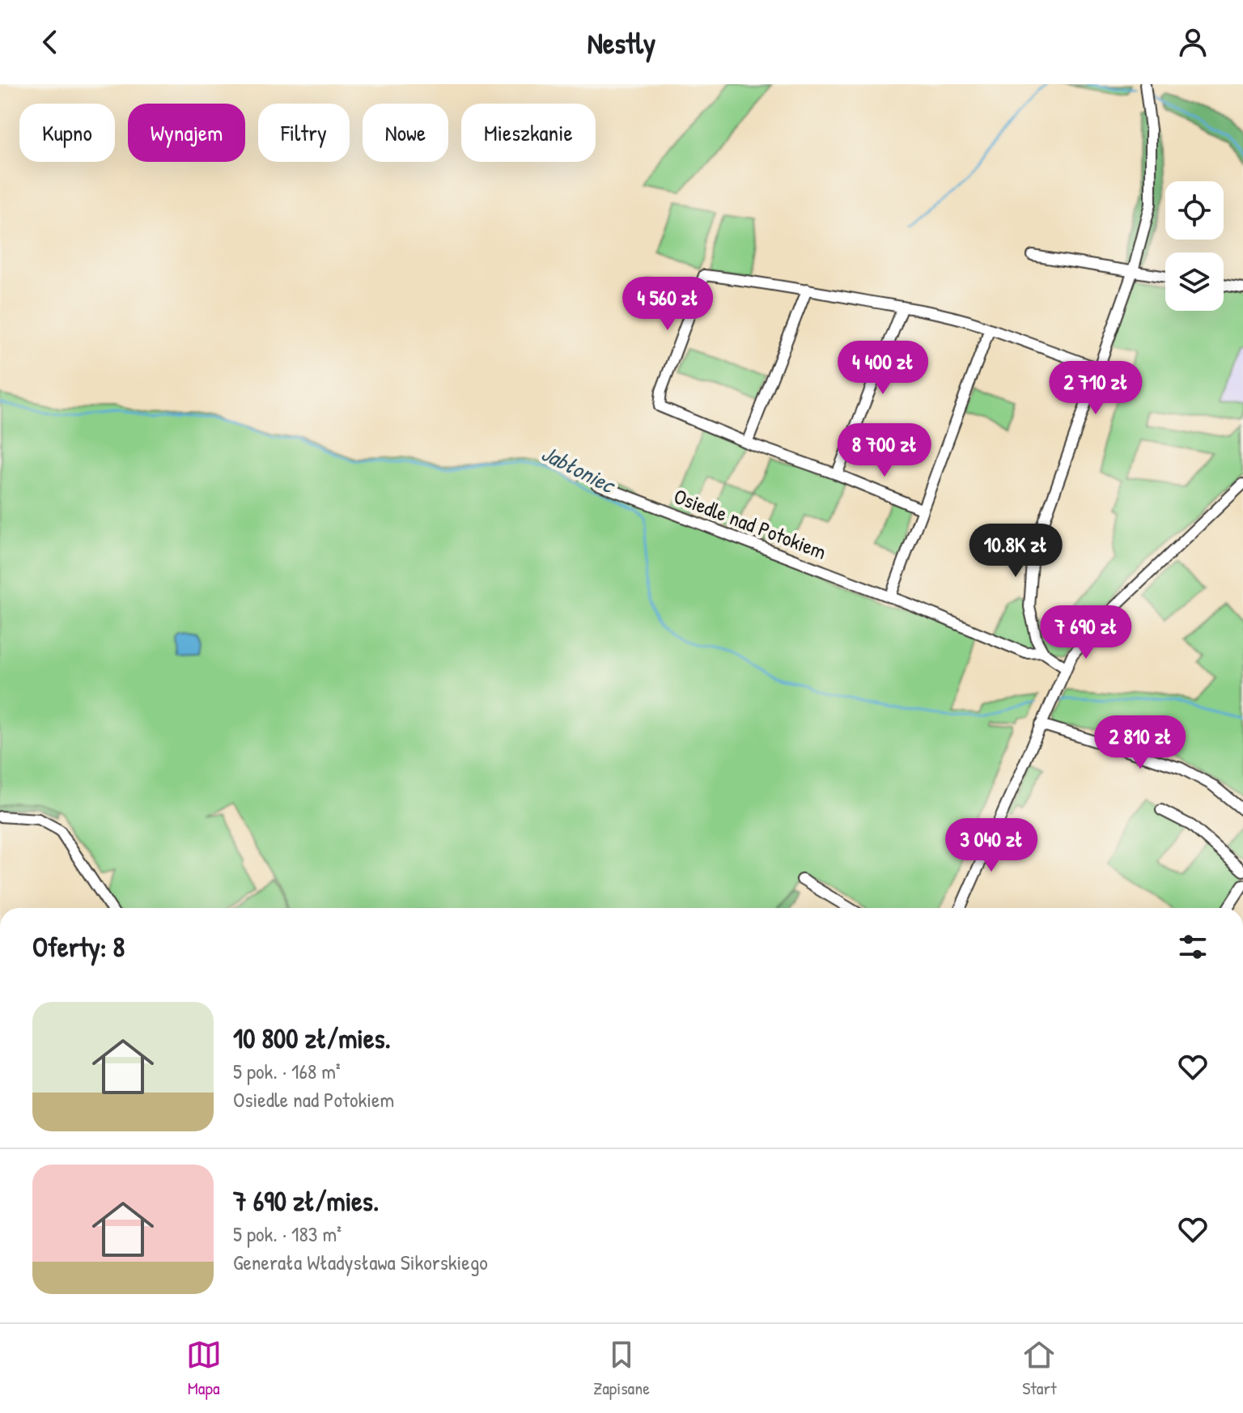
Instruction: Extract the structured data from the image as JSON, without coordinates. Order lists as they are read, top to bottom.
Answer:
{
  "streets": {
    "street": ["Osiedle nad Potokiem"]
  },
  "water": ["Jabłoniec"],
  "page": {
    "header": "Nestly",
    "chip": [
      "Kupno",
      "Wynajem",
      "Filtry",
      "Nowe",
      "Mieszkanie"
    ],
    "price": [
      "4 560 zł",
      "4 400 zł",
      "2 710 zł",
      "8 700 zł",
      "10.8K zł",
      "7 690 zł",
      "2 810 zł",
      "3 040 zł"
    ],
    "heading": "Oferty: 8",
    "list": [
      {
        "name": "10 800 zł/mies.",
        "note": "5 pok. · 168 m² · Osiedle nad Potokiem"
      },
      {
        "name": "7 690 zł/mies.",
        "note": "5 pok. · 183 m² · Generała Władysława Sikorskiego"
      }
    ],
    "tabs": ["Mapa", "Zapisane", "Start"]
  }
}
